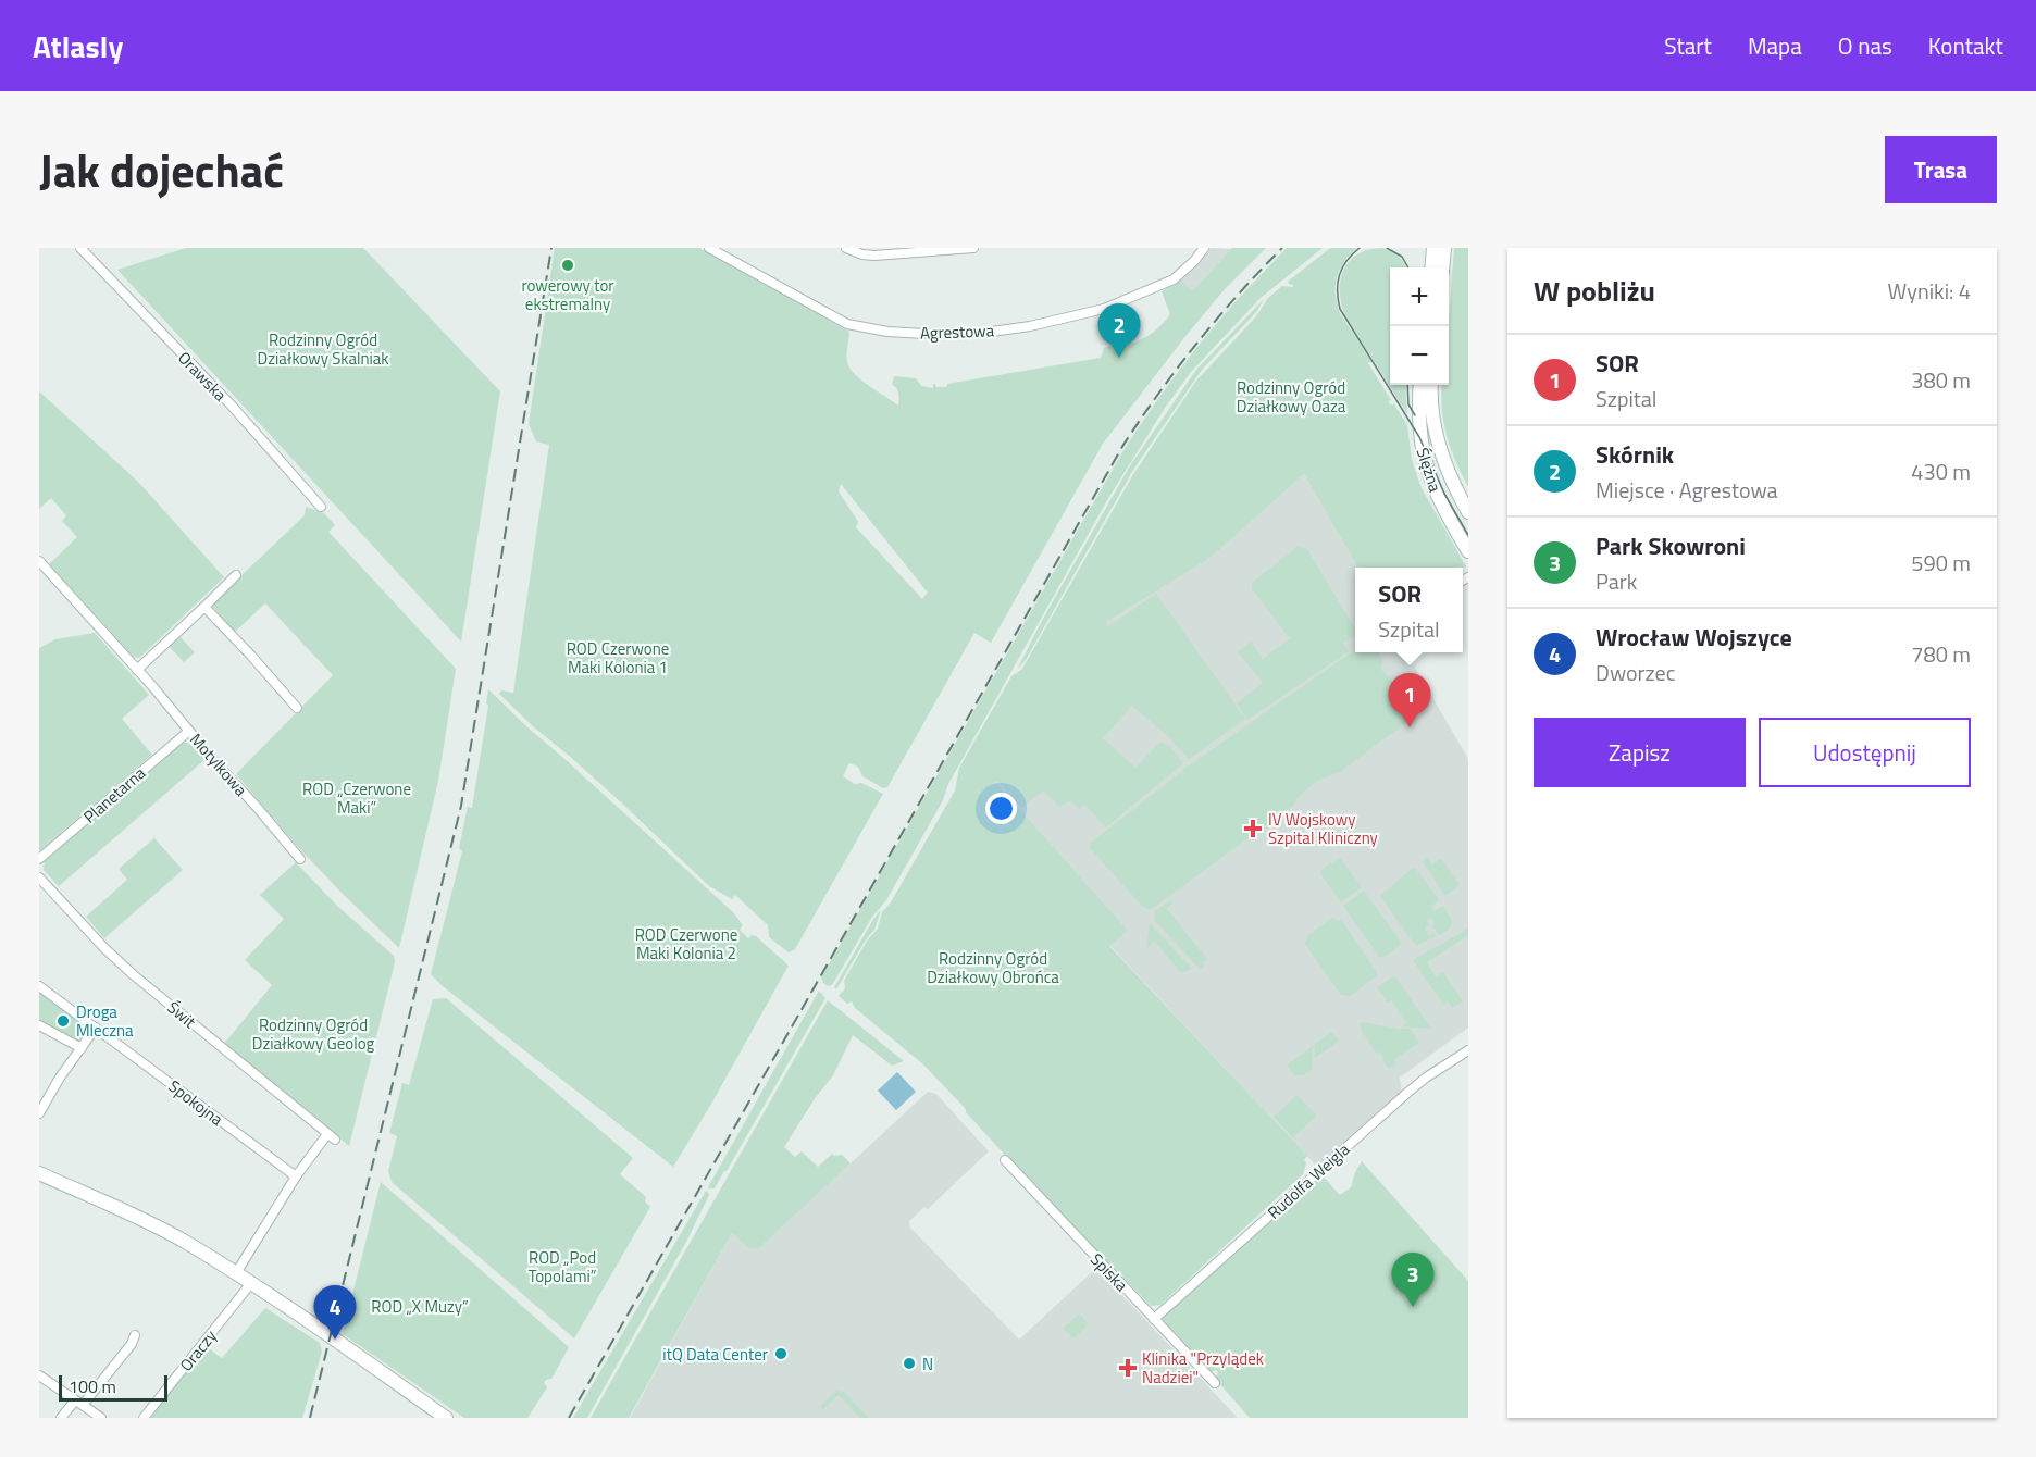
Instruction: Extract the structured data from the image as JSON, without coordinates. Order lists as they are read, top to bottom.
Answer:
{
  "streets": {
    "street": [
      "Agrestowa",
      "Orawska",
      "Ślężna",
      "Motylkowa",
      "Planetarna",
      "Świt",
      "Spokojna",
      "Rudolfa Weigla",
      "Spiska",
      "Oraczy"
    ]
  },
  "crossings": [
    ["Motylkowa", "Planetarna"],
    ["Świt", "Spokojna"],
    ["Rudolfa Weigla", "Spiska"]
  ],
  "parks": [
    "Rodzinny Ogród Działkowy Skalniak",
    "Rodzinny Ogród Działkowy Oaza",
    "ROD Czerwone Maki Kolonia 1",
    "ROD „Czerwone Maki”",
    "ROD Czerwone Maki Kolonia 2",
    "Rodzinny Ogród Działkowy Obrońca",
    "Rodzinny Ogród Działkowy Geolog",
    "ROD „Pod Topolami”",
    "ROD „X Muzy”"
  ],
  "places": {
    "other": [
      "rowerowy tor ekstremalny",
      "Droga Mleczna",
      "itQ Data Center",
      "N"
    ],
    "health": ["IV Wojskowy Szpital Kliniczny", "Klinika \"Przylądek Nadziei\""]
  },
  "scale_bar": "100 m",
  "page": {
    "header": "Atlasly",
    "nav": [
      "Start",
      "Mapa",
      "O nas",
      "Kontakt"
    ],
    "title": "Jak dojechać",
    "buttons": [
      "Trasa",
      ["Zapisz", "Udostępnij"]
    ],
    "heading": ["W pobliżu", "Wyniki: 4"],
    "map_buttons": ["+", "−"],
    "pins": [
      "2",
      "1",
      "3",
      "4"
    ],
    "list": [
      {
        "mark": "1",
        "name": "SOR",
        "note": "Szpital",
        "value": "380 m"
      },
      {
        "mark": "2",
        "name": "Skórnik",
        "note": "Miejsce · Agrestowa",
        "value": "430 m"
      },
      {
        "mark": "3",
        "name": "Park Skowroni",
        "note": "Park",
        "value": "590 m"
      },
      {
        "mark": "4",
        "name": "Wrocław Wojszyce",
        "note": "Dworzec",
        "value": "780 m"
      }
    ],
    "popup": ["SOR", "Szpital"],
    "scale": "100 m"
  }
}
